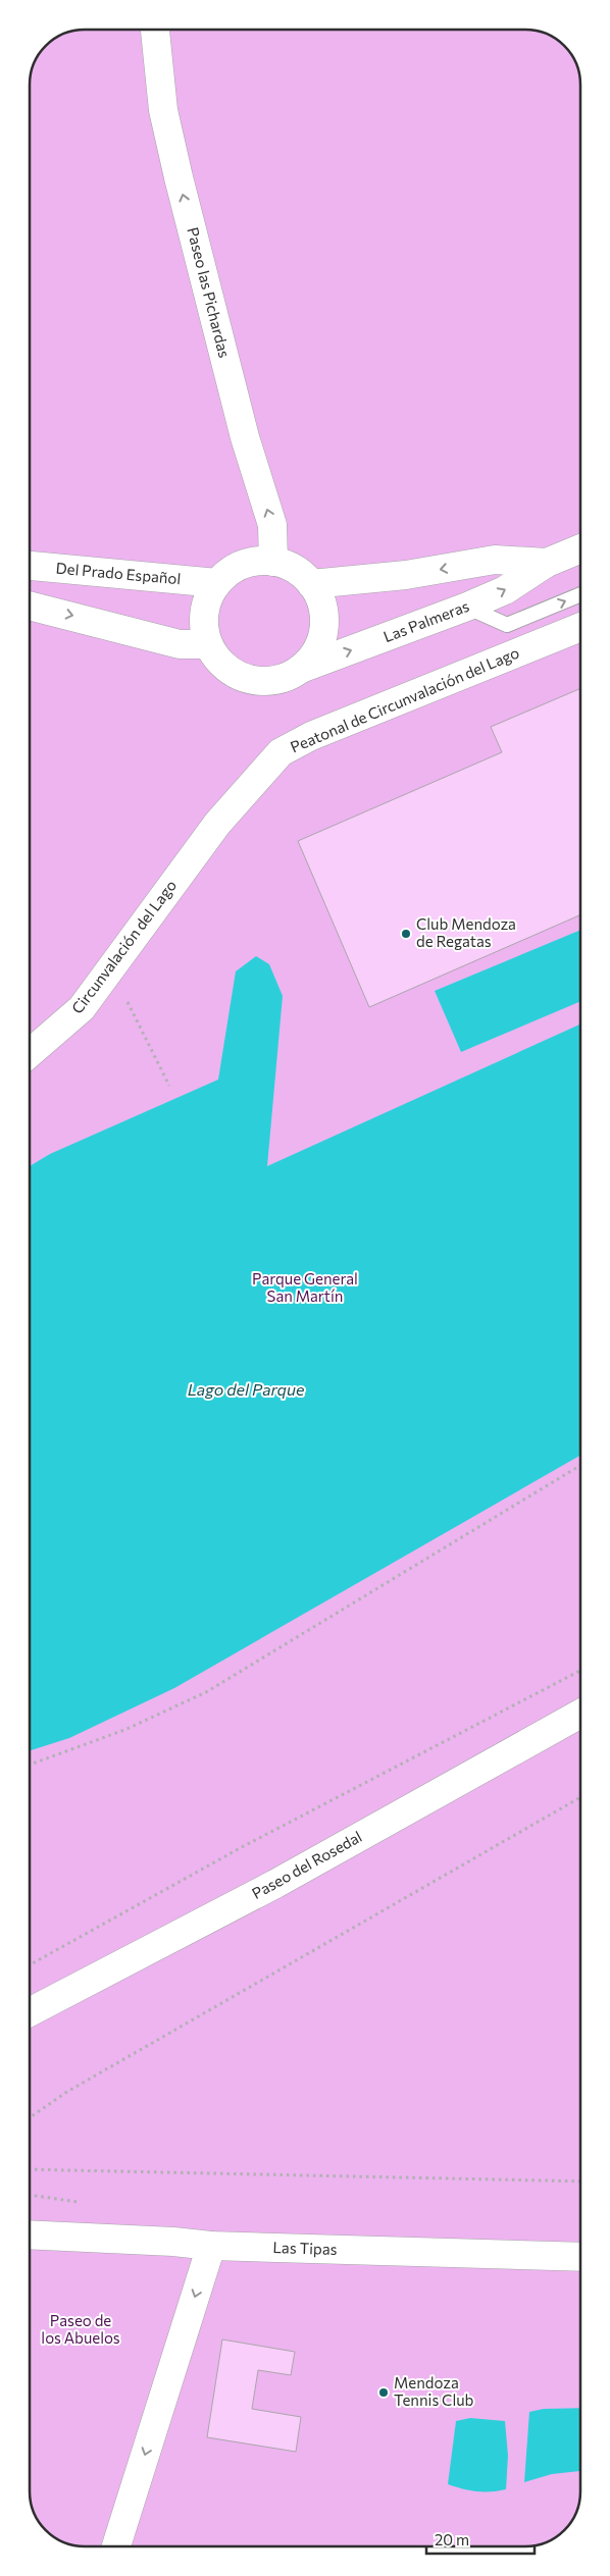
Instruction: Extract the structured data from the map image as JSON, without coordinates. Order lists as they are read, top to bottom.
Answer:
{
  "streets": {
    "street": [
      "Paseo las Pichardas",
      "Del Prado Español",
      "Las Palmeras",
      "Peatonal de Circunvalación del Lago",
      "Circunvalación del Lago",
      "Paseo del Rosedal",
      "Las Tipas"
    ]
  },
  "crossings": [
    ["Paseo las Pichardas", "Del Prado Español"],
    ["Paseo las Pichardas", "Las Palmeras"],
    ["Del Prado Español", "Las Palmeras"],
    ["Peatonal de Circunvalación del Lago", "Circunvalación del Lago"]
  ],
  "one_way": ["Paseo las Pichardas"],
  "water": ["Lago del Parque"],
  "parks": ["Parque General San Martín", "Paseo de los Abuelos"],
  "places": ["Club Mendoza de Regatas", "Mendoza Tennis Club"],
  "scale_bar": "20 m"
}
